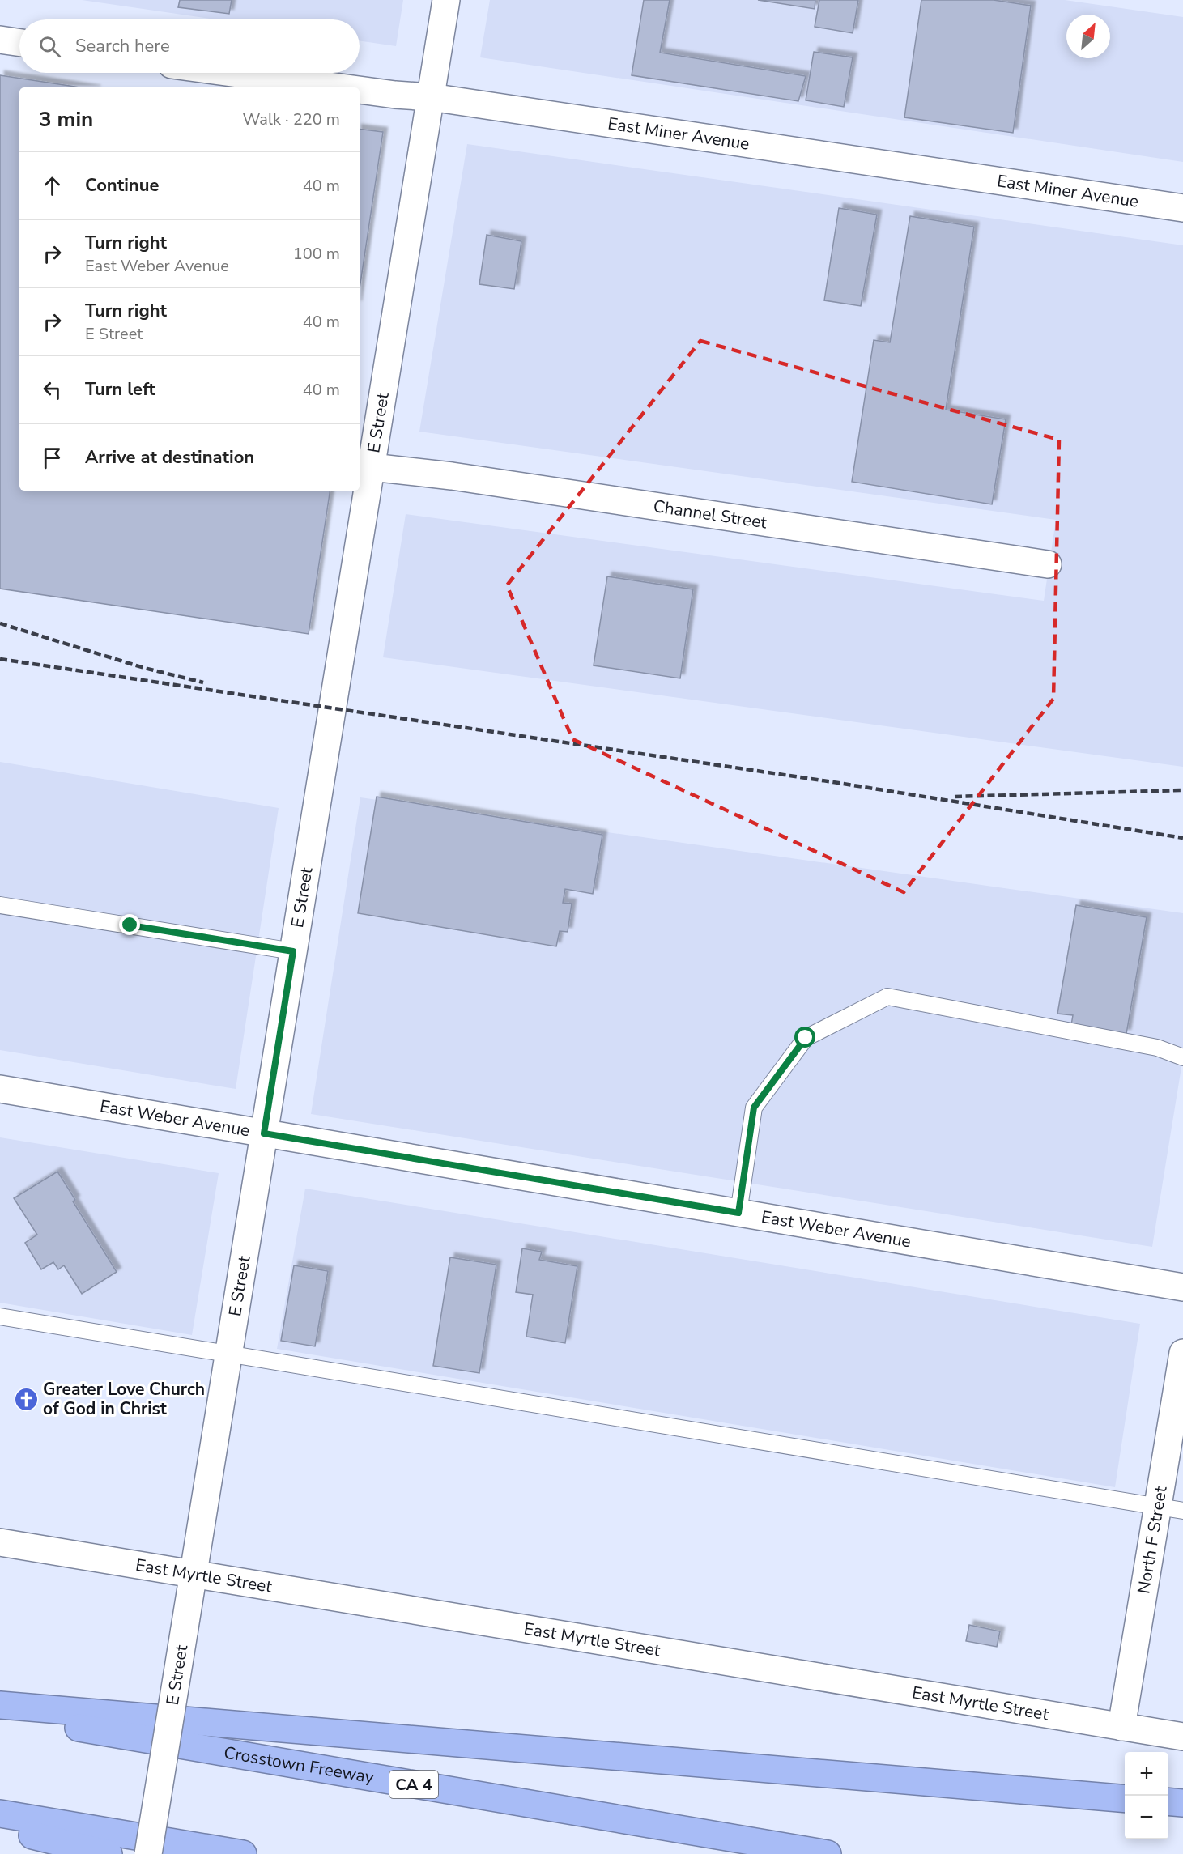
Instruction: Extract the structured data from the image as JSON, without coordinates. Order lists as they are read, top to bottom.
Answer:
{
  "streets": {
    "highway": ["Crosstown Freeway", "CA 4"],
    "street": [
      "East Miner Avenue",
      "E Street",
      "Channel Street",
      "East Weber Avenue",
      "North F Street",
      "East Myrtle Street"
    ]
  },
  "crossings": [
    ["East Miner Avenue", "E Street"],
    ["E Street", "Channel Street"],
    ["E Street", "East Weber Avenue"],
    ["E Street", "East Myrtle Street"],
    ["North F Street", "East Myrtle Street"]
  ],
  "places": {
    "church": ["Greater Love Church of God in Christ"]
  },
  "north": "top right",
  "page": {
    "search": "Search here",
    "heading": ["3 min", "Walk · 220 m"],
    "list": [
      ["Continue", "40 m"],
      ["Turn right", "East Weber Avenue", "100 m"],
      ["Turn right", "E Street", "40 m"],
      ["Turn left", "40 m"],
      "Arrive at destination"
    ],
    "map_buttons": ["+", "−"]
  }
}
